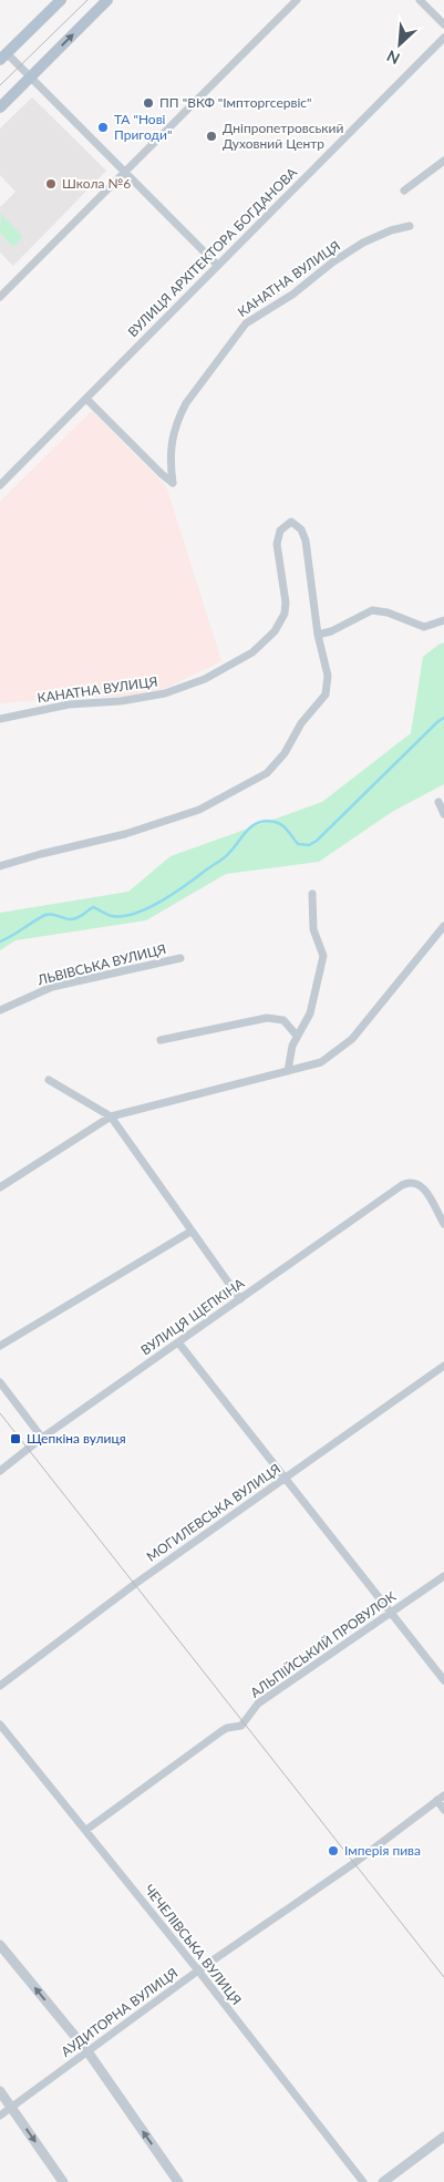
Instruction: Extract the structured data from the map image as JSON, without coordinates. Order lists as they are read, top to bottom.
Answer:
{
  "streets": {
    "street": [
      "ВУЛИЦЯ АРХІТЕКТОРА БОГДАНОВА",
      "КАНАТНА ВУЛИЦЯ",
      "ЛЬВІВСЬКА ВУЛИЦЯ",
      "ВУЛИЦЯ ЩЕПКІНА",
      "МОГИЛЕВСЬКА ВУЛИЦЯ",
      "АЛЬПІЙСЬКИЙ ПРОВУЛОК",
      "ЧЕЧЕЛІВСЬКА ВУЛИЦЯ",
      "АУДИТОРНА ВУЛИЦЯ"
    ]
  },
  "crossings": [
    ["ВУЛИЦЯ АРХІТЕКТОРА БОГДАНОВА", "КАНАТНА ВУЛИЦЯ"],
    ["АЛЬПІЙСЬКИЙ ПРОВУЛОК", "ЧЕЧЕЛІВСЬКА ВУЛИЦЯ"],
    ["ЧЕЧЕЛІВСЬКА ВУЛИЦЯ", "АУДИТОРНА ВУЛИЦЯ"]
  ],
  "places": {
    "other": [
      "ПП \"ВКФ \"Імпторгсервіс\"",
      "ТА \"Нові Пригоди\"",
      "Дніпропетровський Духовний Центр",
      "Школа №6",
      "Імперія пива"
    ],
    "transit": ["Щепкіна вулиця"]
  },
  "north": "bottom left"
}
